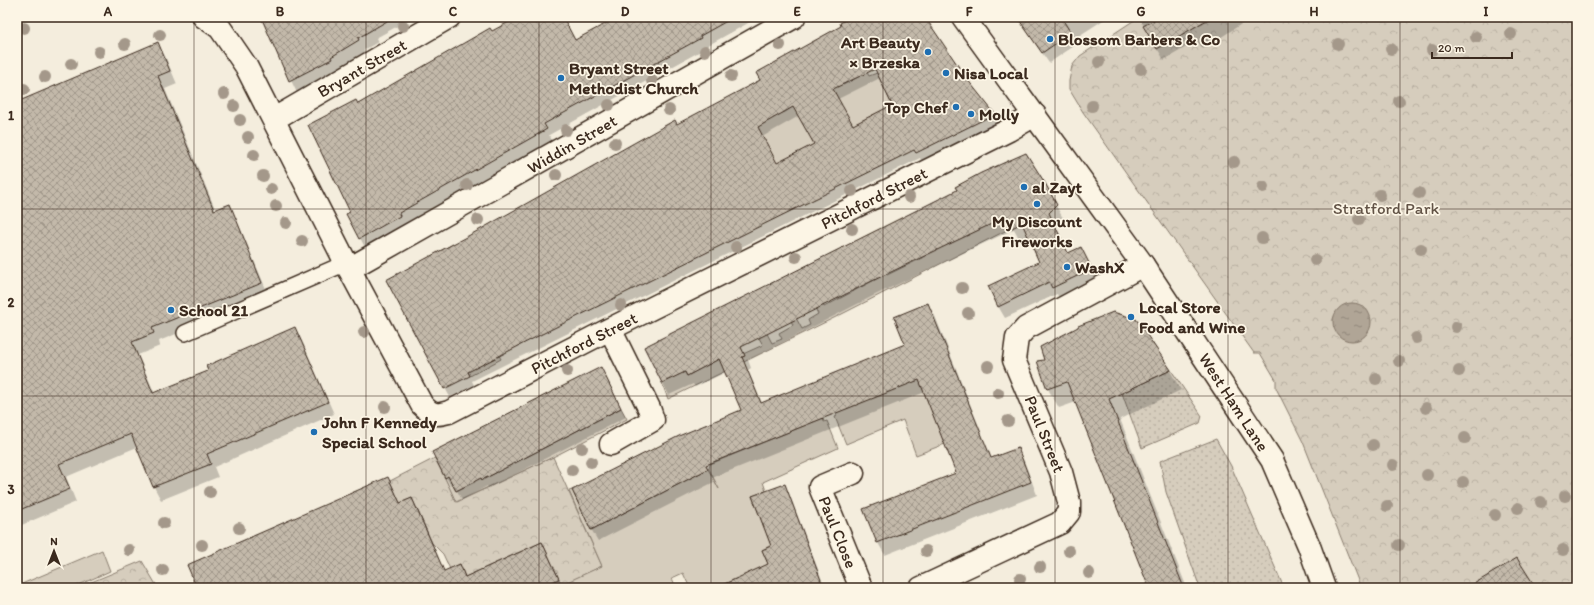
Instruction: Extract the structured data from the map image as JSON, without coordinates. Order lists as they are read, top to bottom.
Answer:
{
  "streets": {
    "street": [
      "Bryant Street",
      "Widdin Street",
      "Pitchford Street",
      "West Ham Lane",
      "Paul Street",
      "Paul Close"
    ]
  },
  "crossings": [
    ["Bryant Street", "Pitchford Street"],
    ["Widdin Street", "Pitchford Street"],
    ["Pitchford Street", "West Ham Lane"],
    ["West Ham Lane", "Paul Street"]
  ],
  "parks": ["Stratford Park"],
  "places": [
    "Blossom Barbers & Co",
    "Art Beauty × Brzeska",
    "Nisa Local",
    "Bryant Street Methodist Church",
    "Top Chef",
    "Molly",
    "al Zayt",
    "My Discount Fireworks",
    "WashX",
    "School 21",
    "Local Store Food and Wine",
    "John F Kennedy Special School"
  ],
  "scale_bar": "20 m",
  "north": "top",
  "grid": {
    "columns": [
      "A",
      "B",
      "C",
      "D",
      "E",
      "F",
      "G",
      "H",
      "I"
    ],
    "rows": ["1", "2", "3"]
  }
}
